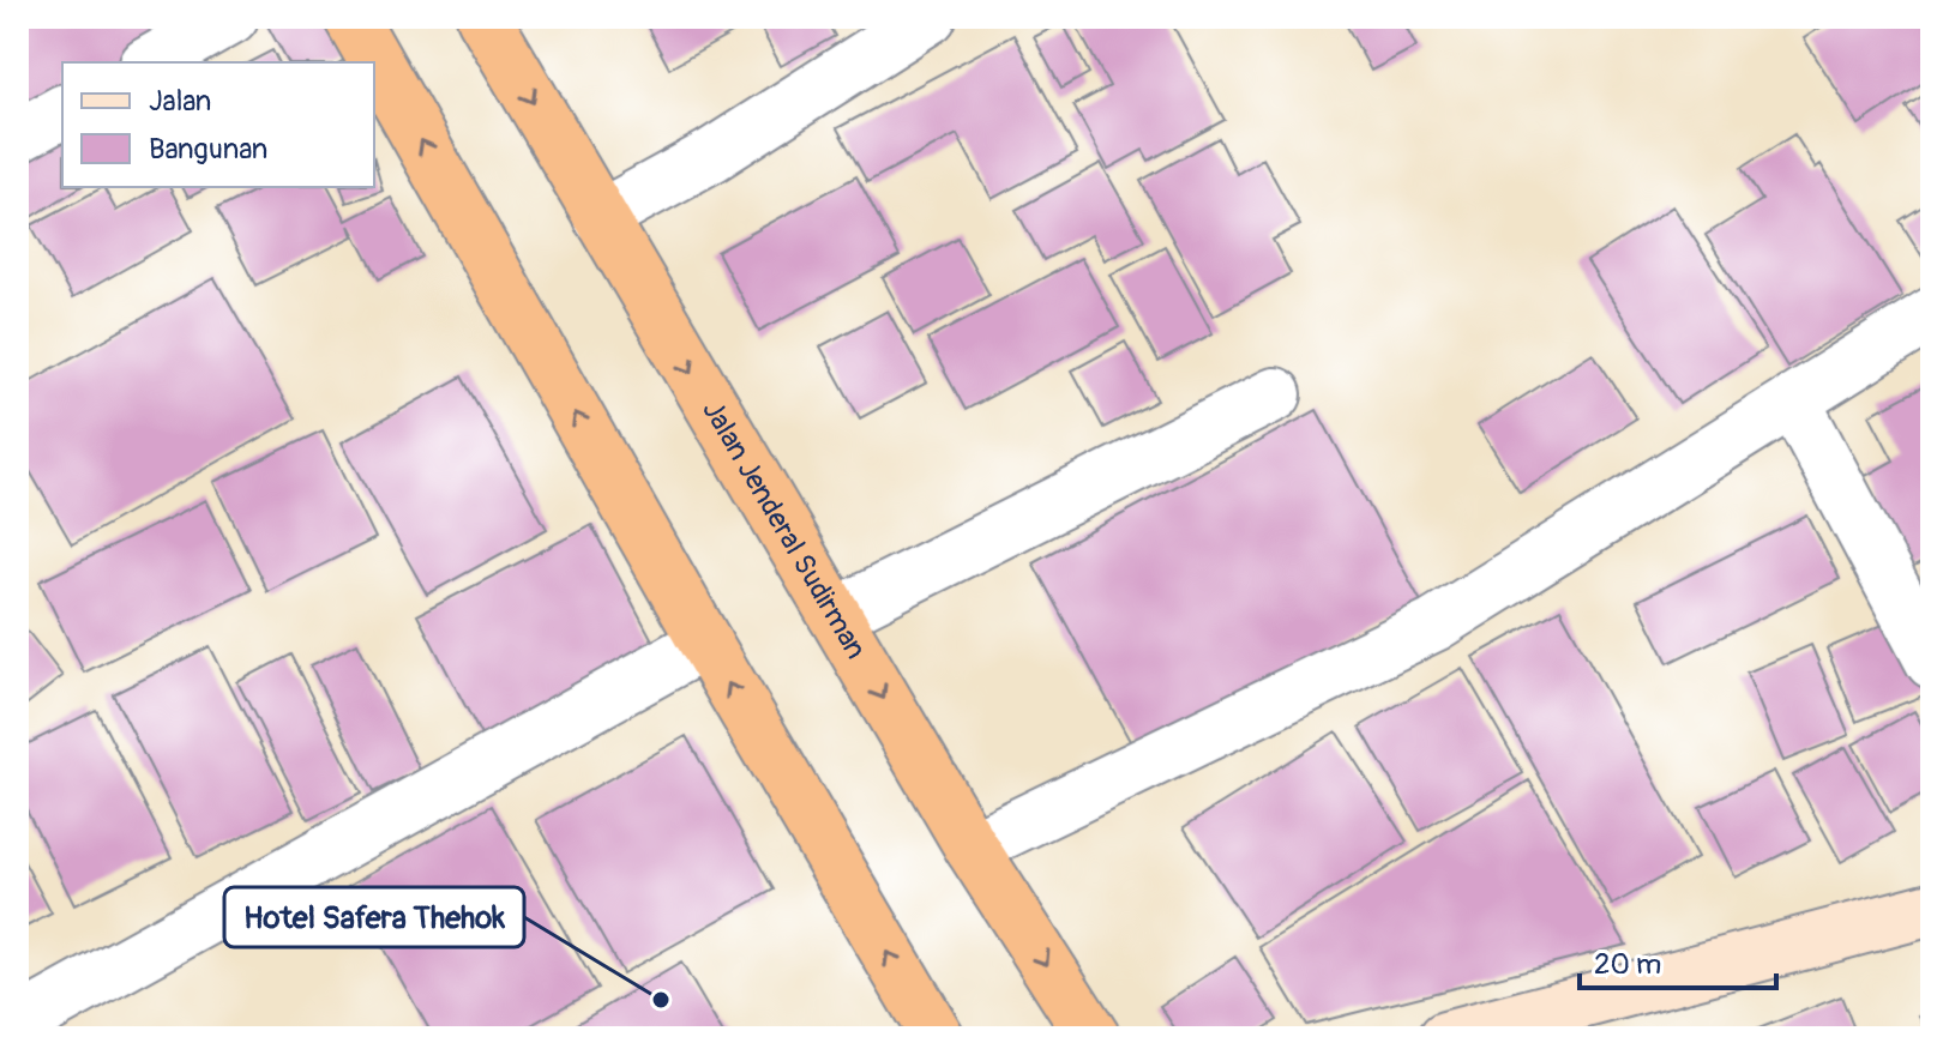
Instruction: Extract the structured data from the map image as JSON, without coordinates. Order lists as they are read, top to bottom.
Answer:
{
  "streets": {
    "highway": ["Jalan Jenderal Sudirman"]
  },
  "places": ["Hotel Safera Thehok"],
  "legend": ["Jalan", "Bangunan"],
  "scale_bar": "20 m"
}
